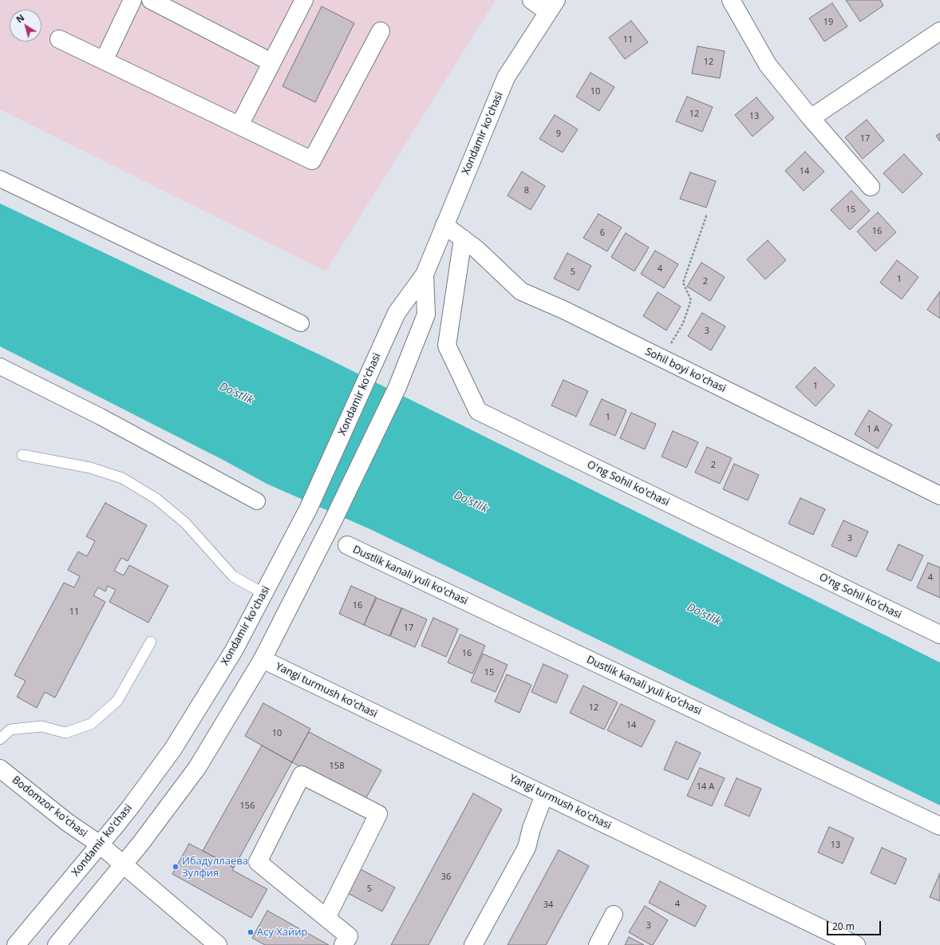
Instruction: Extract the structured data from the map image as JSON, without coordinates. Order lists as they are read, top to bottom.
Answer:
{
  "streets": {
    "street": [
      "Xondamir ko'chasi",
      "Sohil boyi ko'chasi",
      "O'ng Sohil ko'chasi",
      "Dustlik kanali yuli ko'chasi",
      "Yangi turmush ko'chasi",
      "Bodomzor ko'chasi"
    ]
  },
  "crossings": [
    ["Xondamir ko'chasi", "Sohil boyi ko'chasi"],
    ["Xondamir ko'chasi", "Yangi turmush ko'chasi"],
    ["Xondamir ko'chasi", "Bodomzor ko'chasi"],
    ["Sohil boyi ko'chasi", "O'ng Sohil ko'chasi"]
  ],
  "water": ["Do'stlik"],
  "places": ["Ибадуллаева Зулфия", "Асу Хайир"],
  "house_numbers": [
    "19",
    "11",
    "12",
    "10",
    "12",
    "13",
    "9",
    "17",
    "14",
    "8",
    "15",
    "16",
    "6",
    "4",
    "5",
    "1",
    "2",
    "3",
    "1",
    "1",
    "1 А",
    "2",
    "3",
    "4",
    "16",
    "11",
    "17",
    "16",
    "15",
    "12",
    "14",
    "10",
    "158",
    "14 А",
    "156",
    "13",
    "36",
    "5",
    "4",
    "34",
    "3"
  ],
  "scale_bar": "20 m",
  "north": "top left"
}
